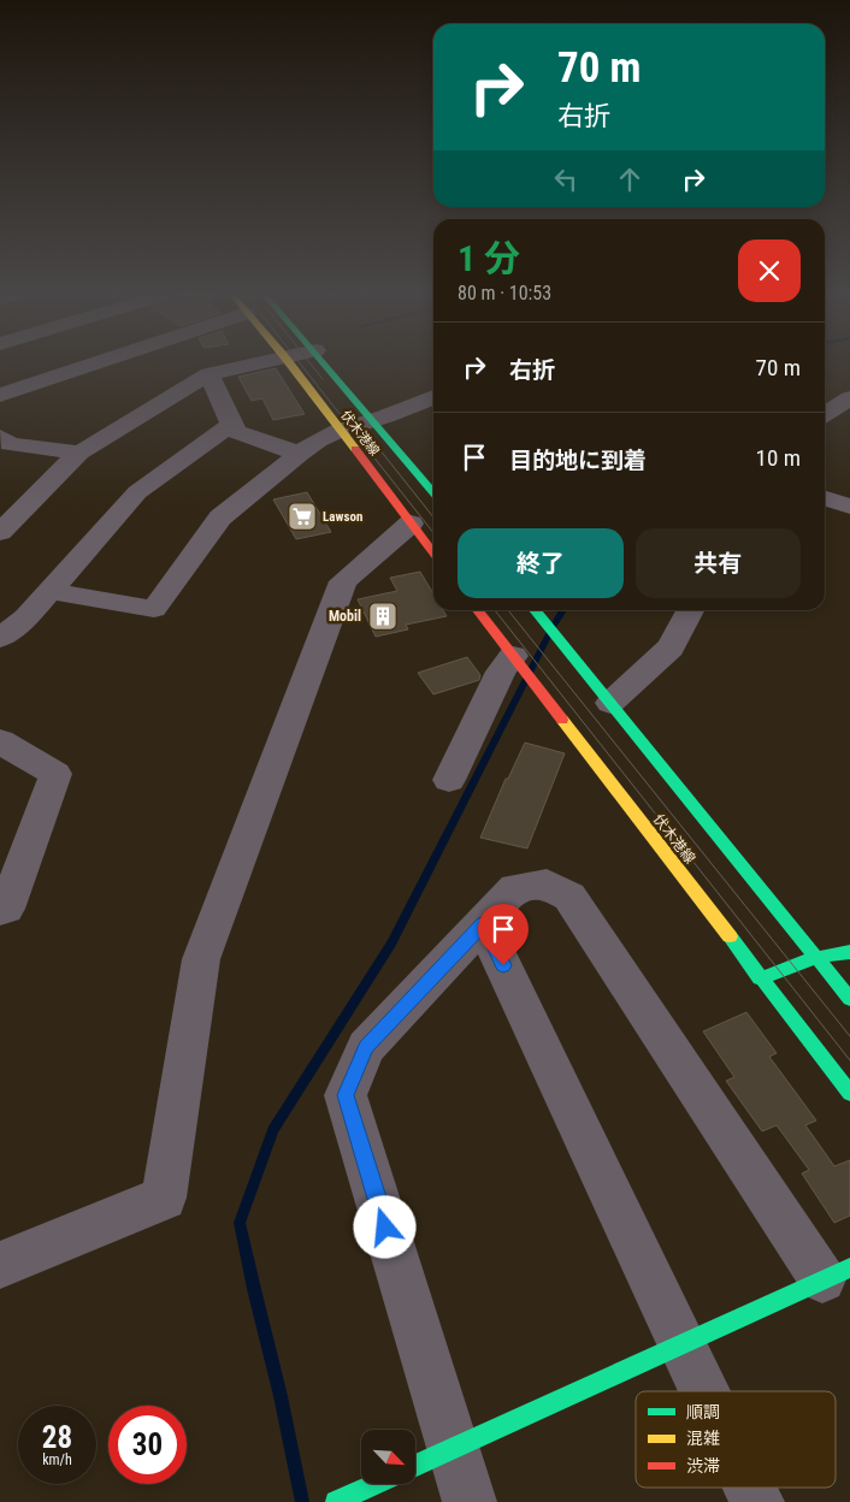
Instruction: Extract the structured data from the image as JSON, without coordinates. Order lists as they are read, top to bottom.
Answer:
{
  "streets": {
    "main road": ["伏木港線"]
  },
  "places": {
    "supermarket": ["Lawson"],
    "building": ["Mobil"]
  },
  "legend": ["順調", "混雑", "渋滞"],
  "north": "bottom right",
  "page": {
    "turn": ["70 m", "右折"],
    "heading": ["1 分", "80 m · 10:53"],
    "list": [
      {
        "name": "右折",
        "value": "70 m"
      },
      {
        "name": "目的地に到着",
        "value": "10 m"
      }
    ],
    "buttons": ["終了", "共有"],
    "speed": "28 km/h",
    "limit": "30"
  }
}
